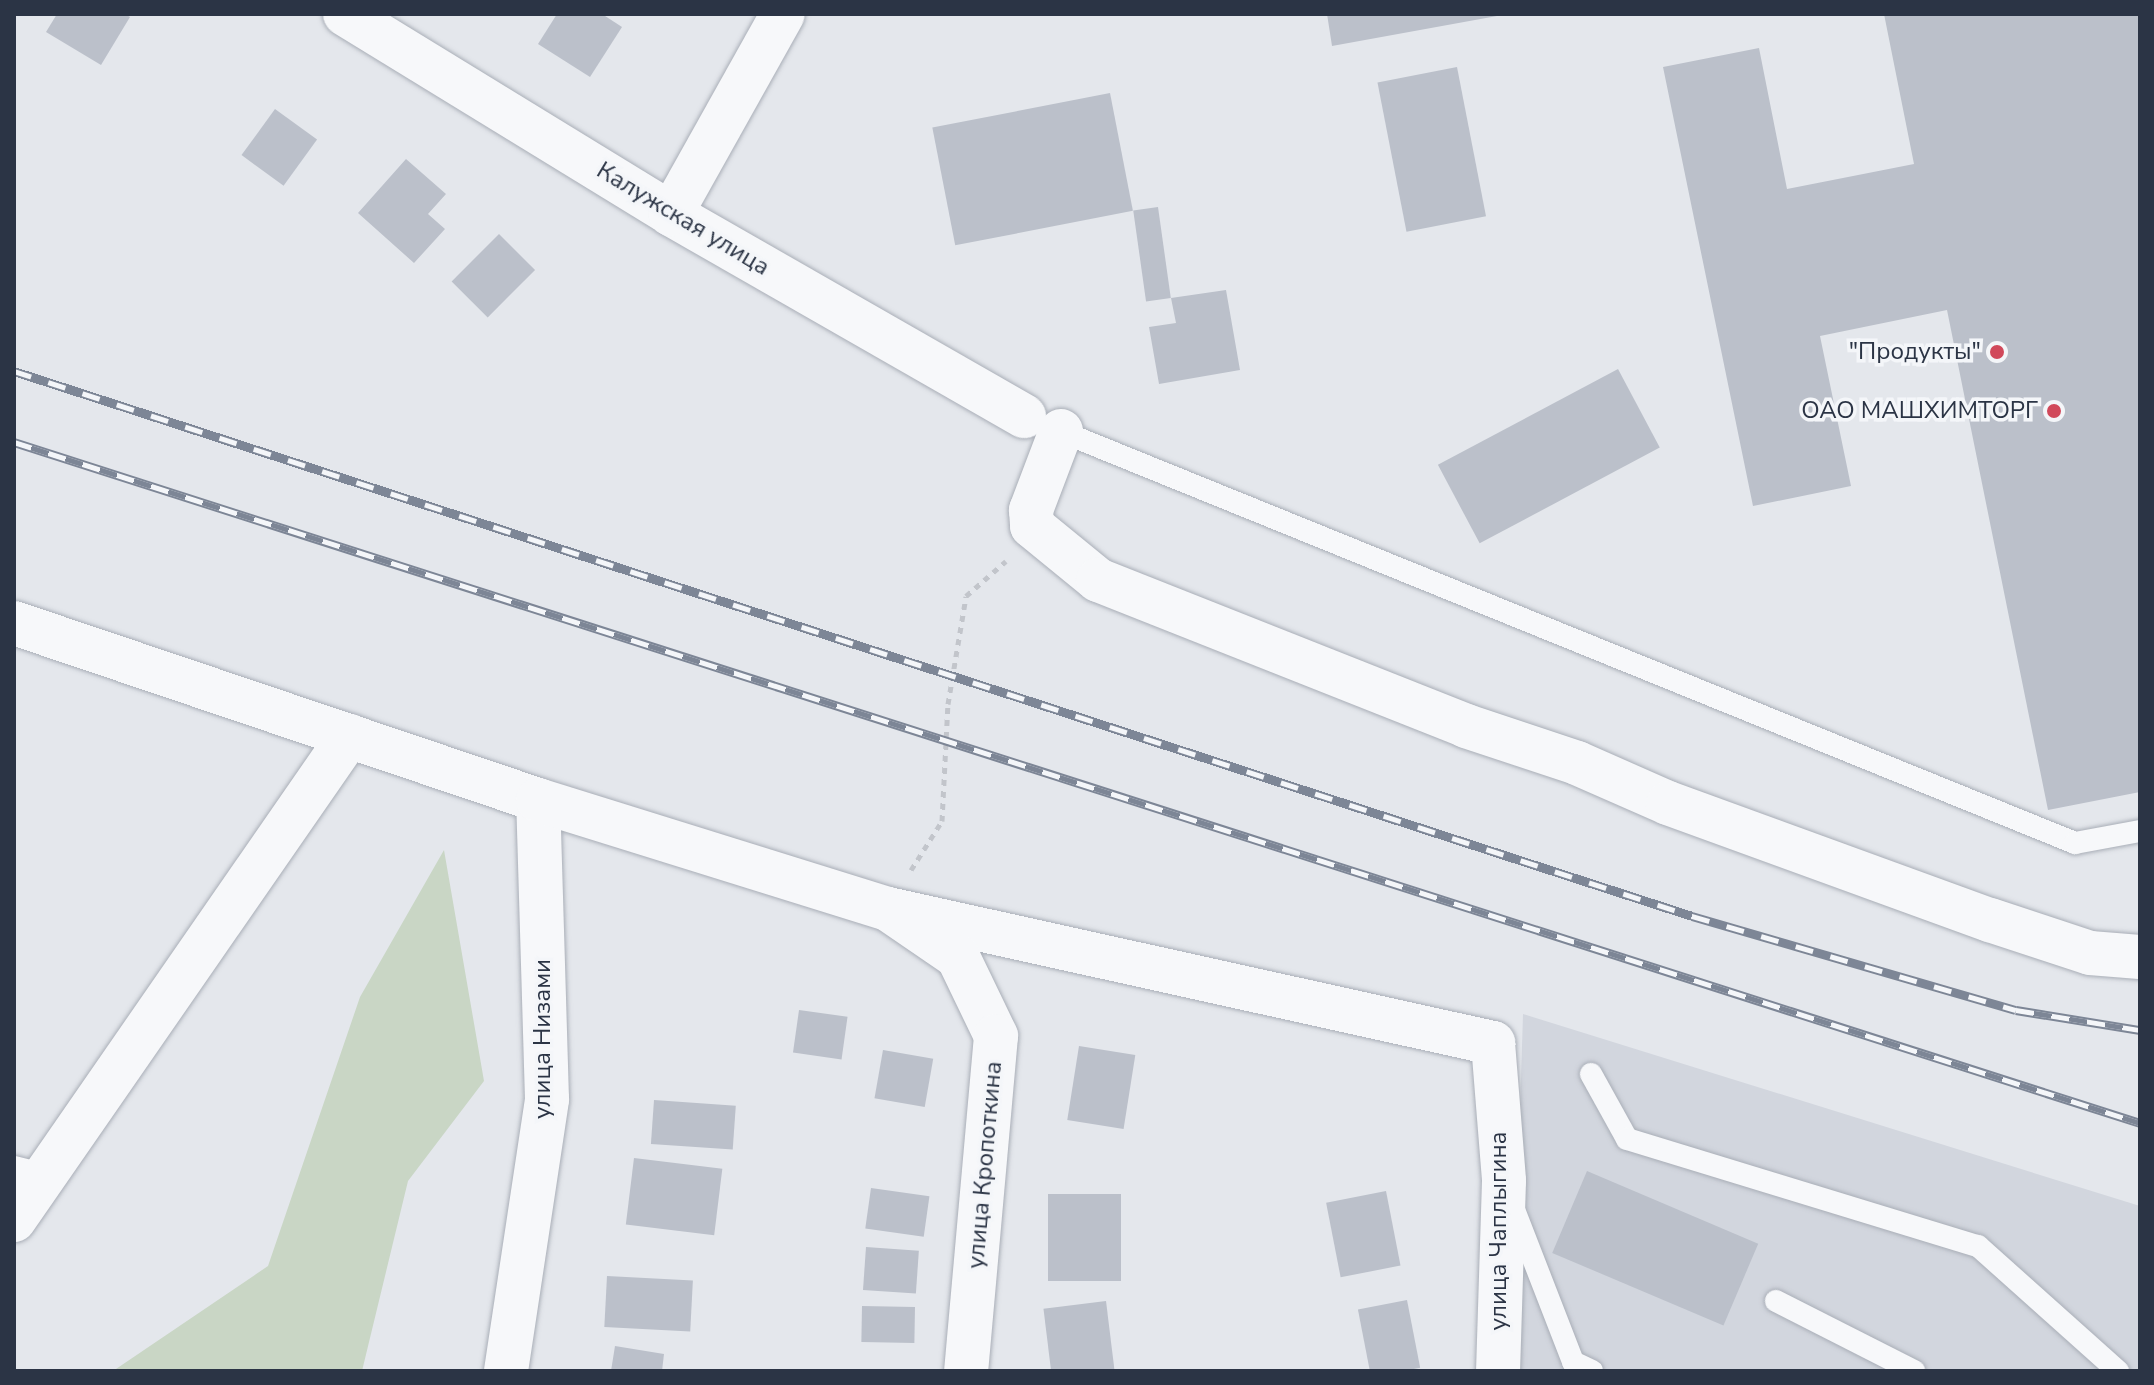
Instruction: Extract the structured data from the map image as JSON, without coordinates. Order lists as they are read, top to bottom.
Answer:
{
  "streets": {
    "street": [
      "Калужская улица",
      "улица Низами",
      "улица Кропоткина",
      "улица Чаплыгина"
    ]
  },
  "crossings": [
    ["улица Кропоткина", "улица Чаплыгина"]
  ],
  "places": ["\"Продукты\"", "ОАО МАШХИМТОРГ"]
}
